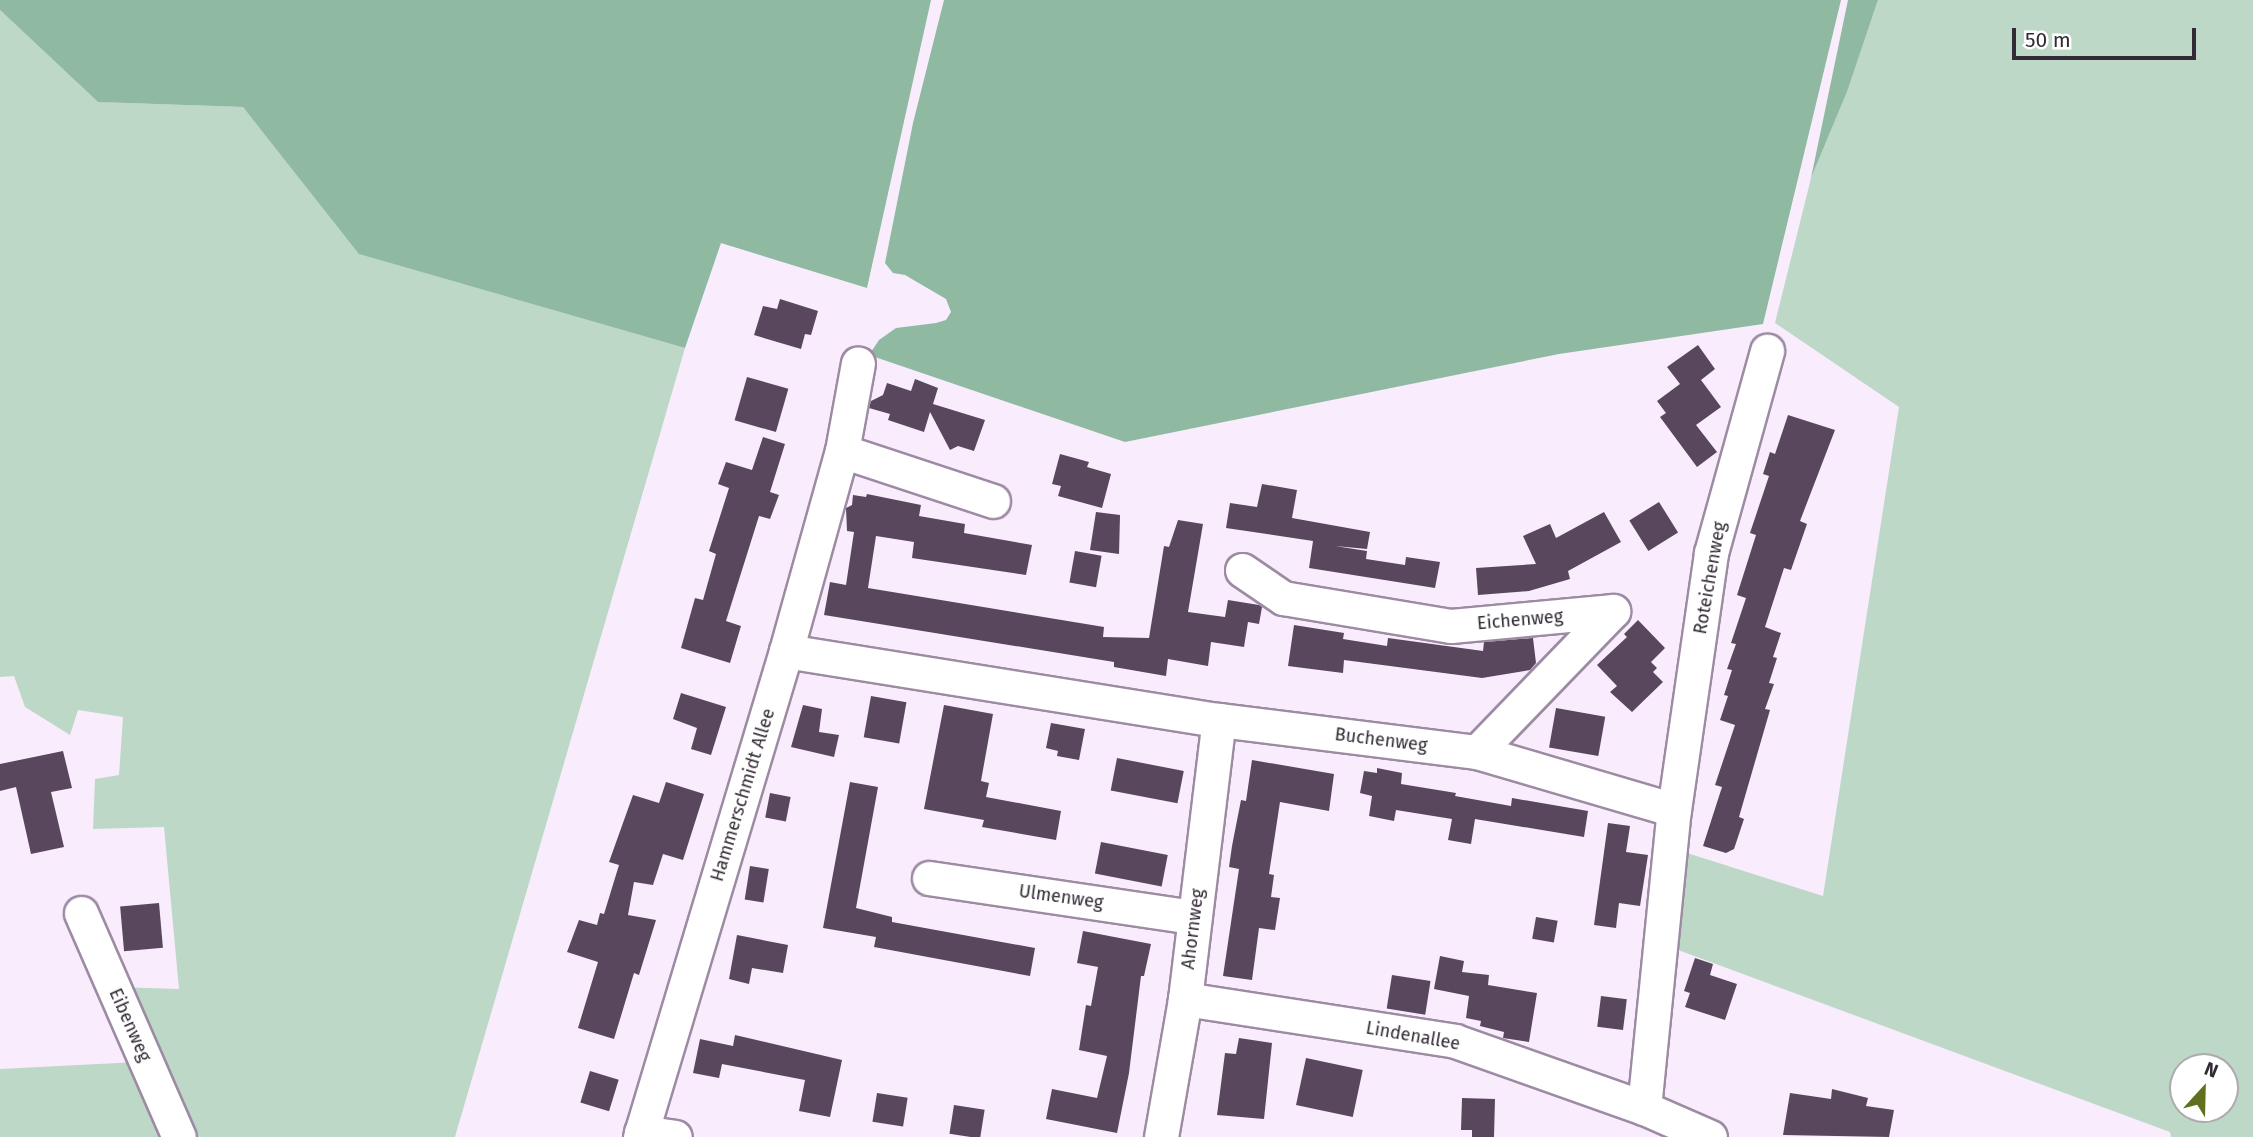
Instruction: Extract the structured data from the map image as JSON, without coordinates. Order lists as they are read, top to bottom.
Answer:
{
  "streets": {
    "street": [
      "Roteichenweg",
      "Eichenweg",
      "Buchenweg",
      "Hammerschmidt Allee",
      "Ulmenweg",
      "Ahornweg",
      "Eibenweg",
      "Lindenallee"
    ]
  },
  "crossings": [
    ["Roteichenweg", "Buchenweg"],
    ["Eichenweg", "Buchenweg"],
    ["Buchenweg", "Hammerschmidt Allee"],
    ["Buchenweg", "Ahornweg"],
    ["Ulmenweg", "Ahornweg"],
    ["Ahornweg", "Lindenallee"]
  ],
  "scale_bar": "50 m",
  "north": "top"
}
